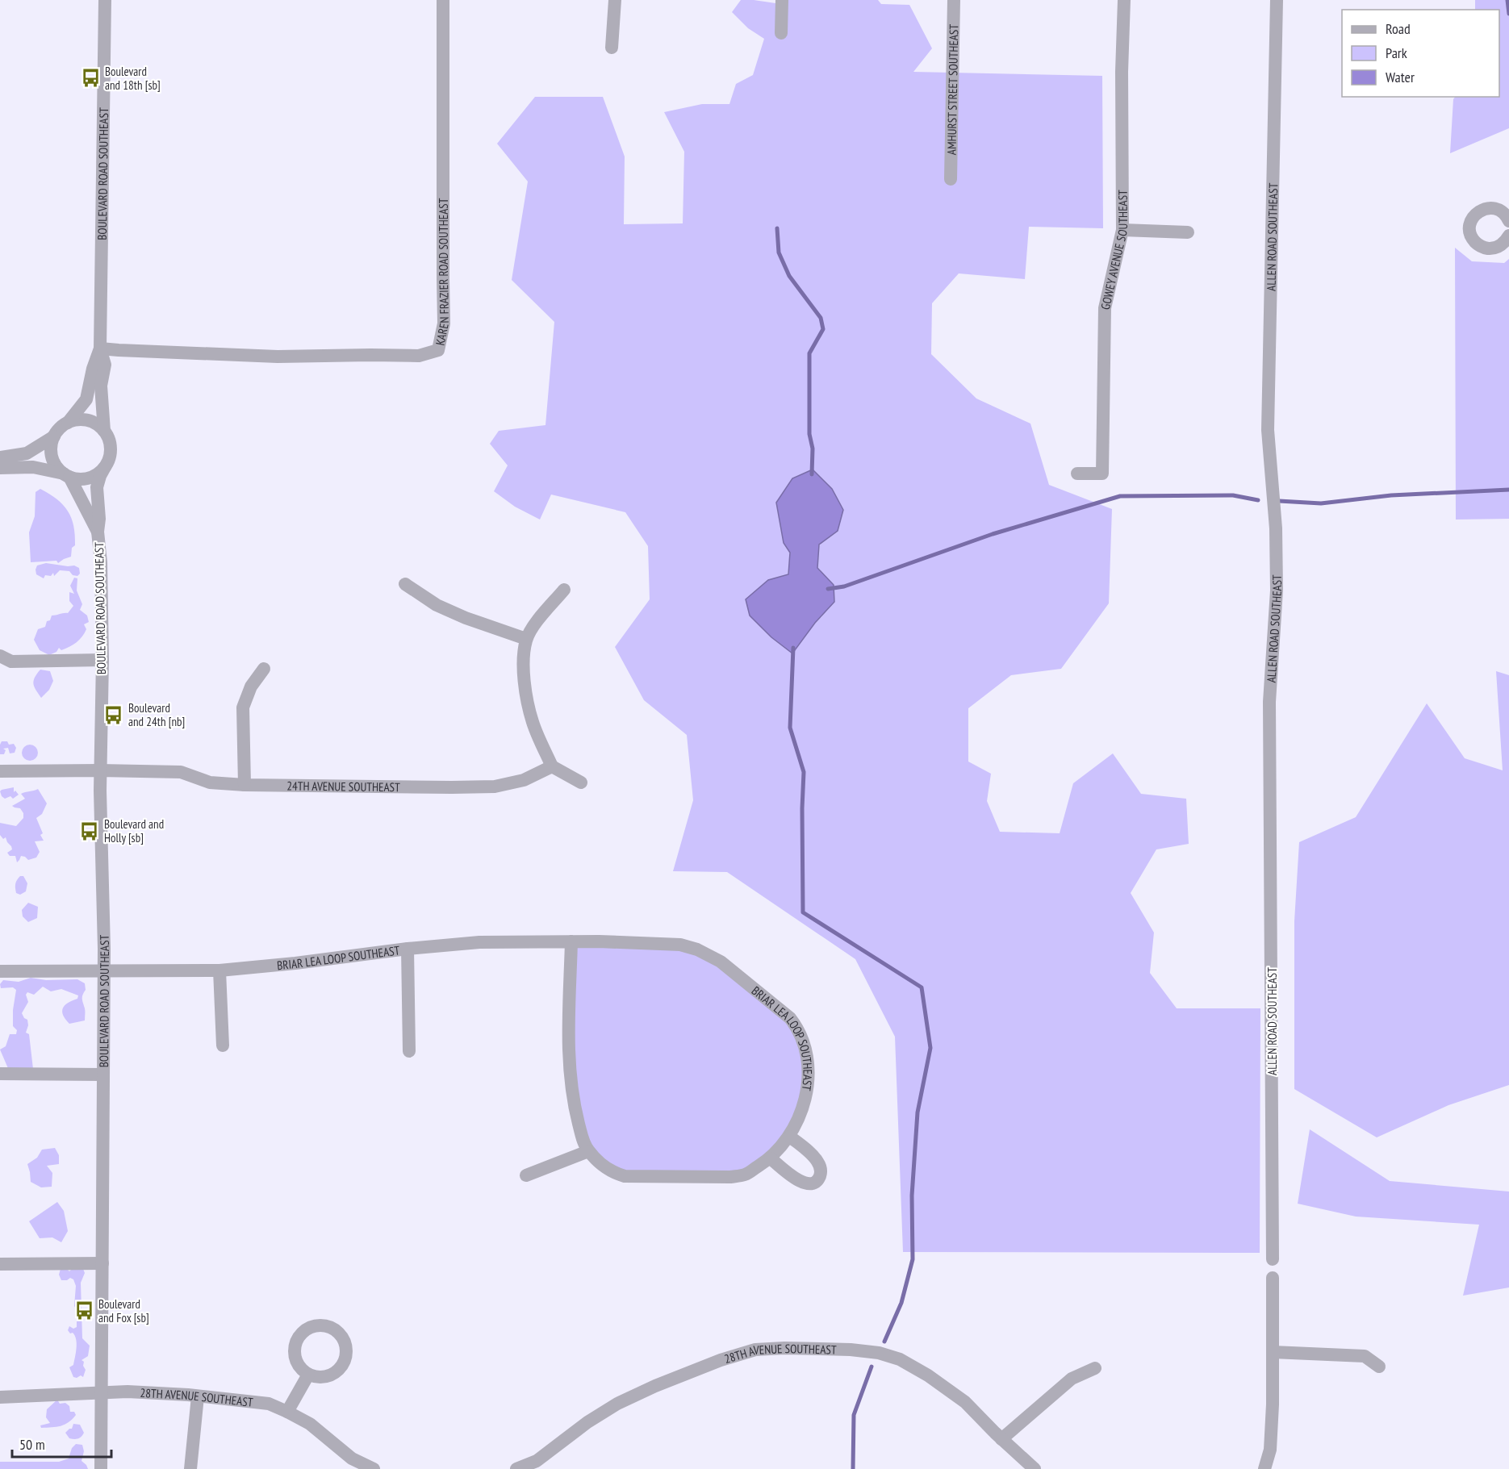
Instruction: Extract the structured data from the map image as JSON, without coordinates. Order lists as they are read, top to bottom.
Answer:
{
  "streets": {
    "street": [
      "AMHURST STREET SOUTHEAST",
      "BOULEVARD ROAD SOUTHEAST",
      "ALLEN ROAD SOUTHEAST",
      "GOWEY AVENUE SOUTHEAST",
      "KAREN FRAZIER ROAD SOUTHEAST",
      "24TH AVENUE SOUTHEAST",
      "BRIAR LEA LOOP SOUTHEAST",
      "28TH AVENUE SOUTHEAST"
    ]
  },
  "crossings": [
    ["BOULEVARD ROAD SOUTHEAST", "KAREN FRAZIER ROAD SOUTHEAST"],
    ["BOULEVARD ROAD SOUTHEAST", "24TH AVENUE SOUTHEAST"],
    ["BOULEVARD ROAD SOUTHEAST", "BRIAR LEA LOOP SOUTHEAST"],
    ["BOULEVARD ROAD SOUTHEAST", "28TH AVENUE SOUTHEAST"]
  ],
  "places": {
    "bus stop": [
      "Boulevard and 18th [sb]",
      "Boulevard and 24th [nb]",
      "Boulevard and Holly [sb]",
      "Boulevard and Fox [sb]"
    ]
  },
  "legend": ["Road", "Park", "Water"],
  "scale_bar": "50 m"
}
